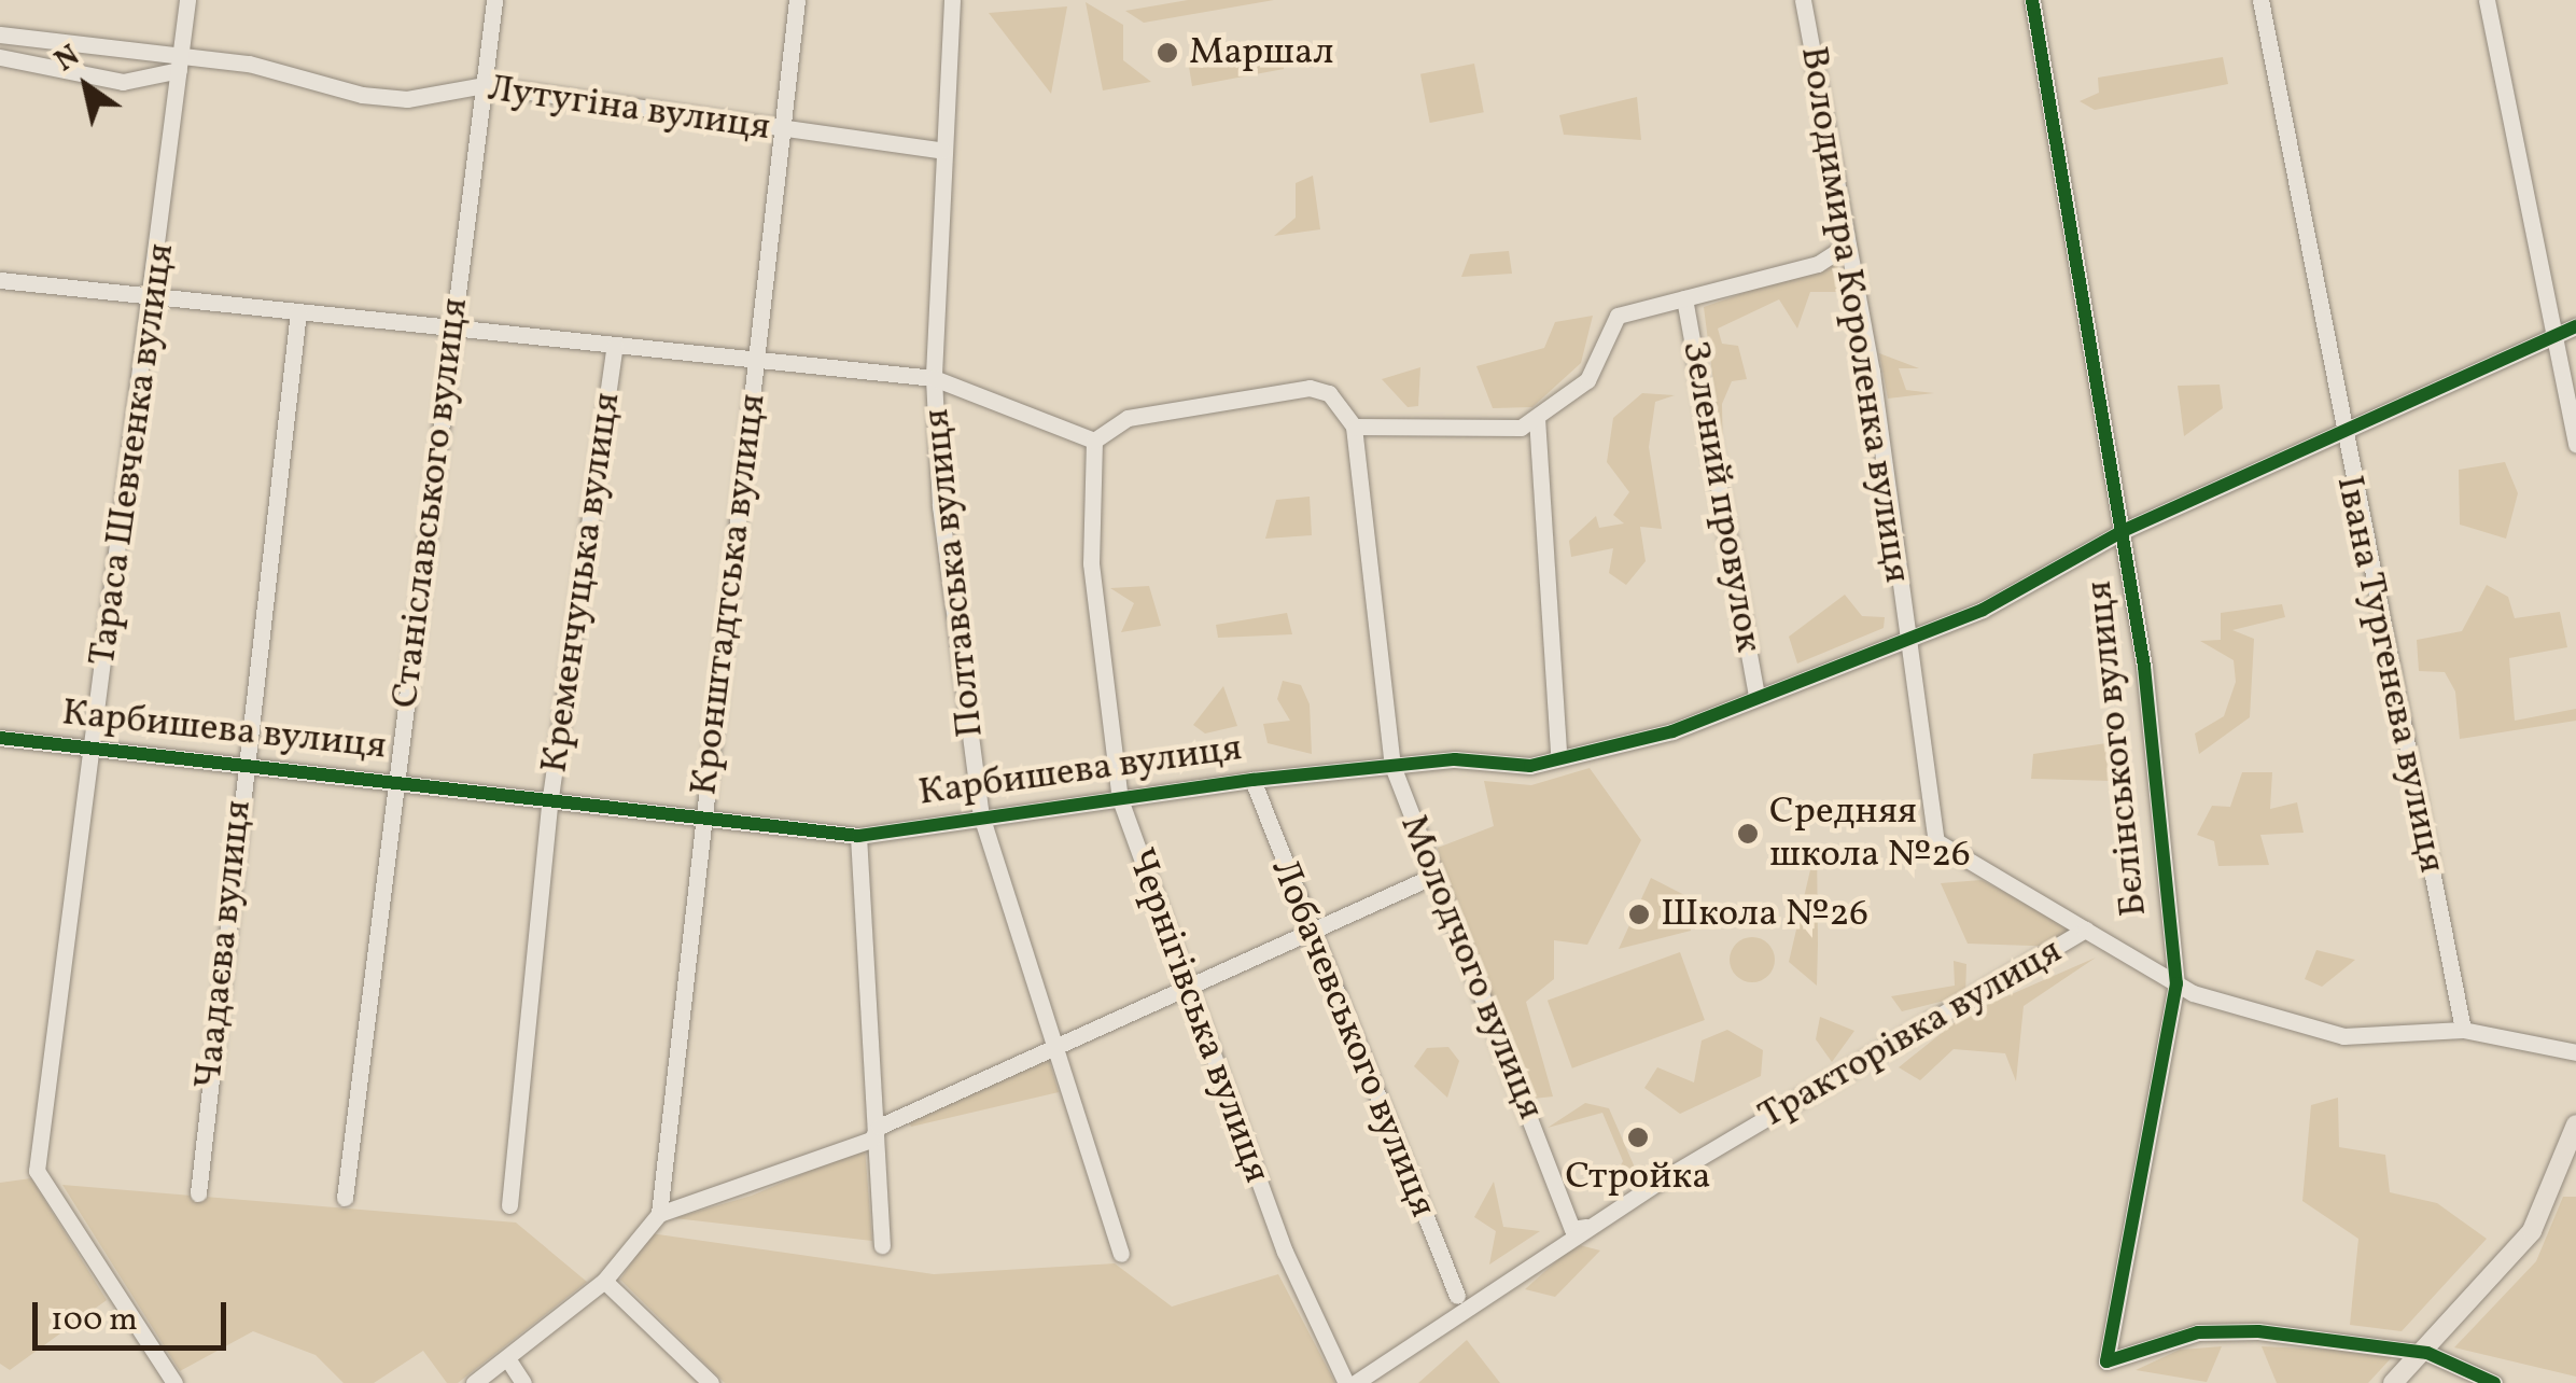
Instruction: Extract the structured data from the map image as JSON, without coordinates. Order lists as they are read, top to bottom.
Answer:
{
  "streets": {
    "street": [
      "Лутугіна вулиця",
      "Володимира Короленка вулиця",
      "Тараса Шевченка вулиця",
      "Зелений провулок",
      "Станіславського вулиця",
      "Полтавська вулиця",
      "Кременчуцька вулиця",
      "Кронштадтська вулиця",
      "Івана Тургенєва вулиця",
      "Карбишева вулиця",
      "Бєлінського вулиця",
      "Чаадаєва вулиця",
      "Молодчого вулиця",
      "Чернігівська вулиця",
      "Тракторівка вулиця",
      "Лобачевського вулиця"
    ]
  },
  "crossings": [
    ["Лутугіна вулиця", "Тараса Шевченка вулиця"],
    ["Лутугіна вулиця", "Станіславського вулиця"],
    ["Лутугіна вулиця", "Полтавська вулиця"],
    ["Лутугіна вулиця", "Кронштадтська вулиця"],
    ["Володимира Короленка вулиця", "Карбишева вулиця"],
    ["Володимира Короленка вулиця", "Тракторівка вулиця"],
    ["Тараса Шевченка вулиця", "Карбишева вулиця"],
    ["Зелений провулок", "Карбишева вулиця"],
    ["Станіславського вулиця", "Карбишева вулиця"],
    ["Полтавська вулиця", "Карбишева вулиця"],
    ["Кременчуцька вулиця", "Карбишева вулиця"],
    ["Кронштадтська вулиця", "Карбишева вулиця"],
    ["Івана Тургенєва вулиця", "Карбишева вулиця"],
    ["Івана Тургенєва вулиця", "Тракторівка вулиця"],
    ["Карбишева вулиця", "Бєлінського вулиця"],
    ["Карбишева вулиця", "Чаадаєва вулиця"],
    ["Карбишева вулиця", "Молодчого вулиця"],
    ["Карбишева вулиця", "Чернігівська вулиця"],
    ["Карбишева вулиця", "Лобачевського вулиця"],
    ["Бєлінського вулиця", "Тракторівка вулиця"],
    ["Молодчого вулиця", "Тракторівка вулиця"]
  ],
  "places": [
    "Маршал",
    "Средняя школа №26",
    "Школа №26",
    "Стройка"
  ],
  "scale_bar": "100 m",
  "north": "top left"
}
